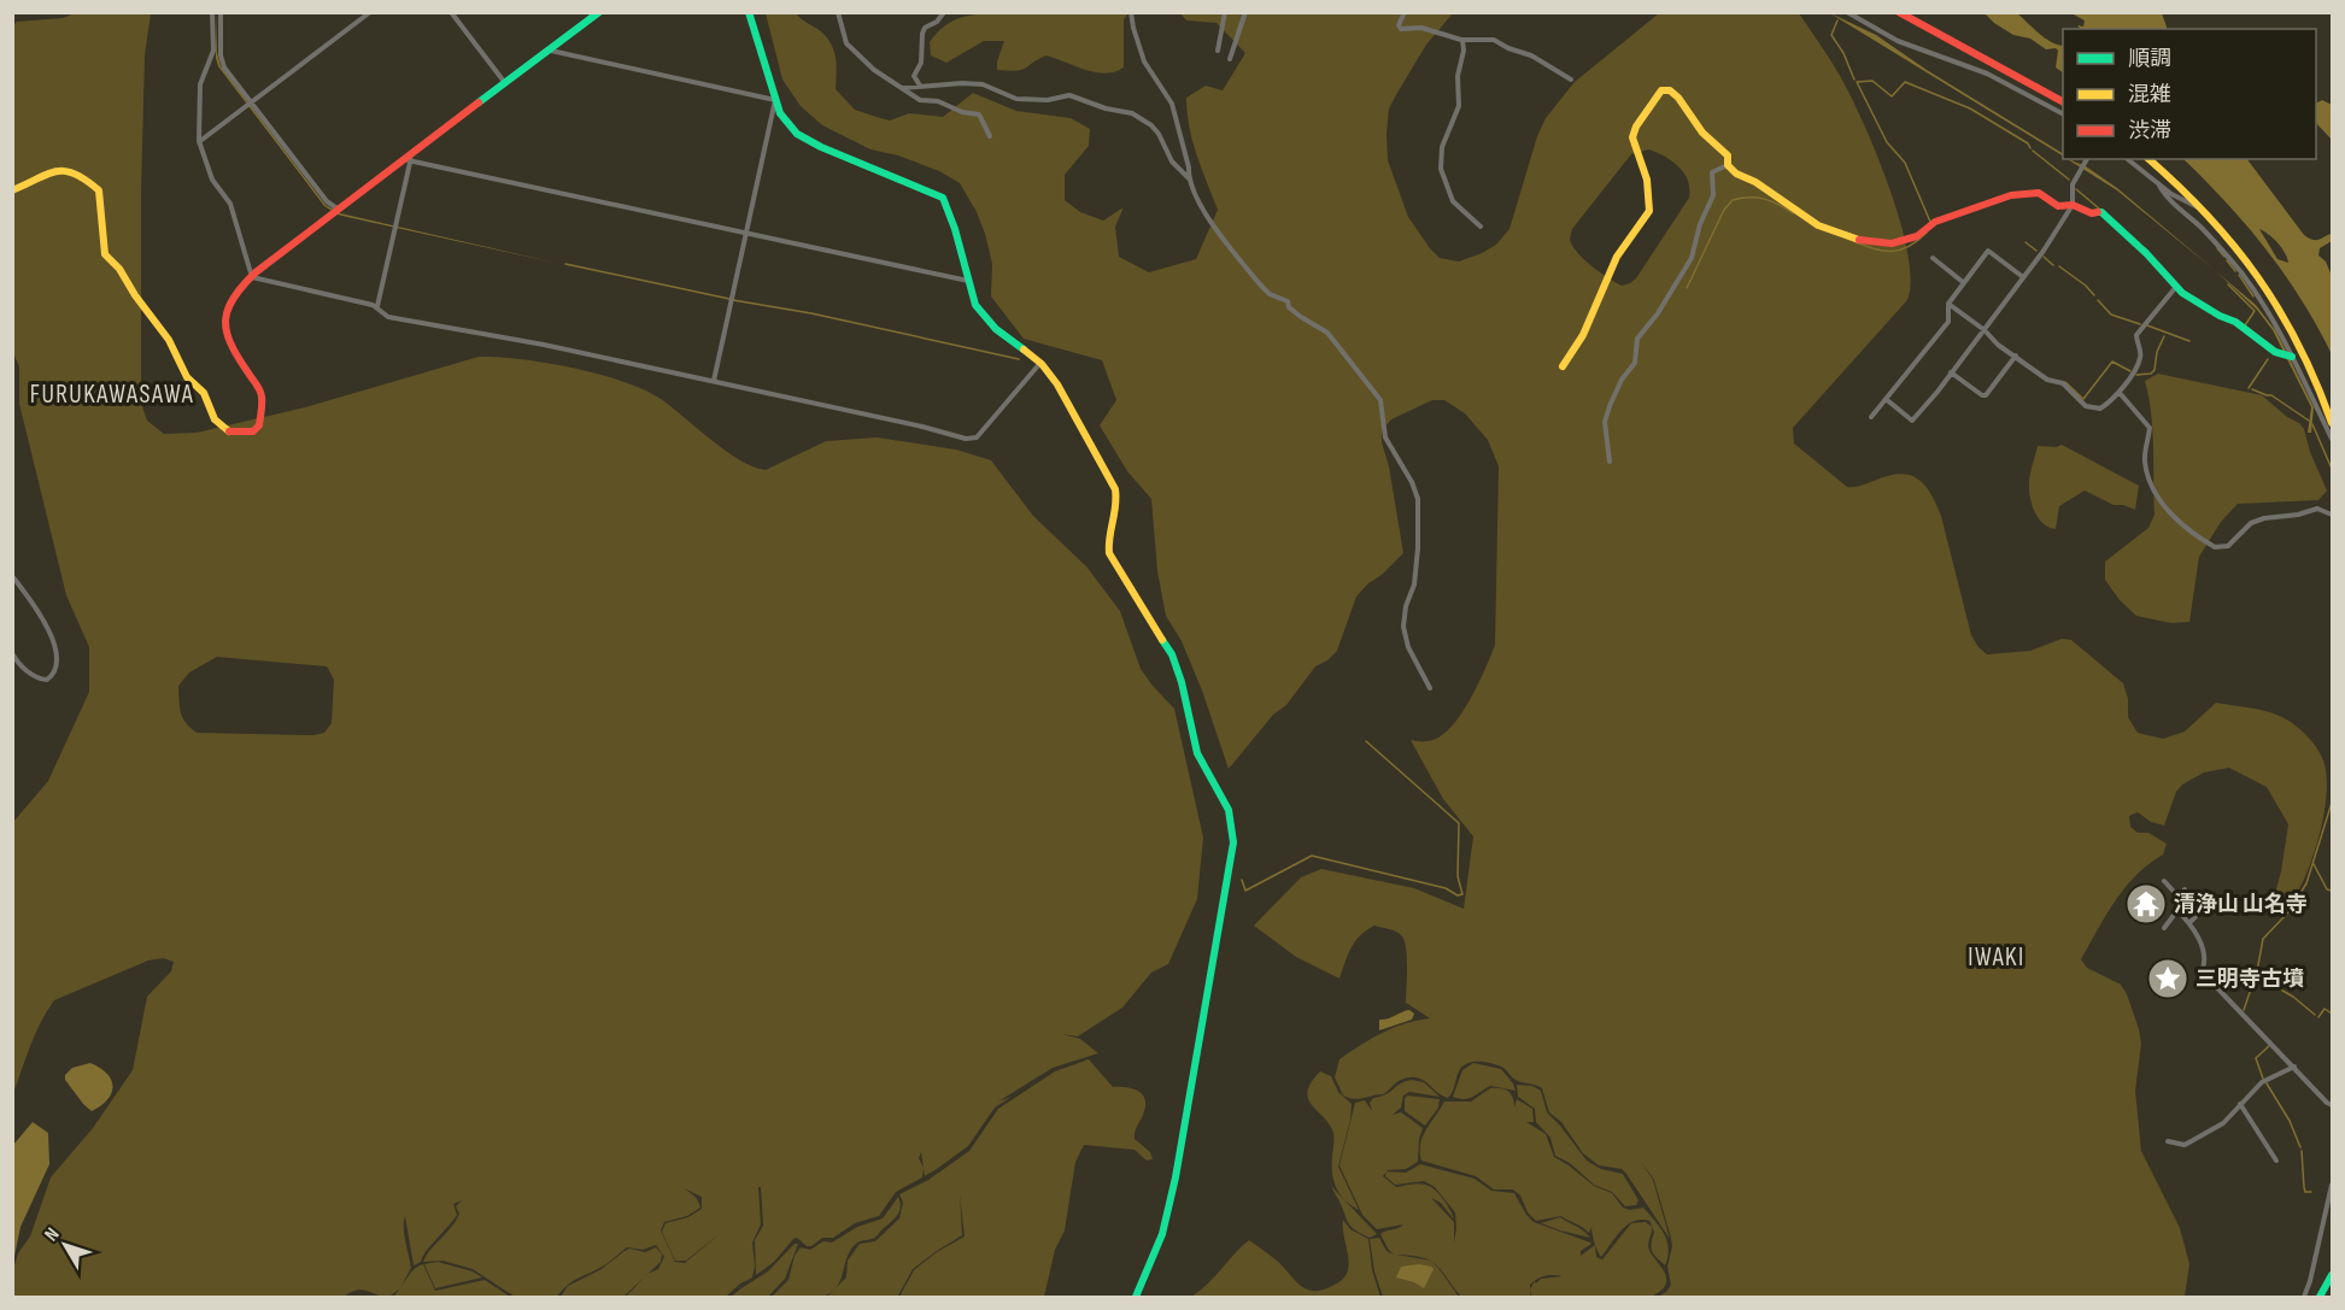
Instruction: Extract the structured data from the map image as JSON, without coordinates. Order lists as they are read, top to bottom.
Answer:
{
  "districts": ["FURUKAWASAWA", "IWAKI"],
  "places": {
    "temple": ["清浄山 山名寺"],
    "place": ["三明寺古墳"]
  },
  "legend": ["順調", "混雑", "渋滞"],
  "north": "top left"
}
